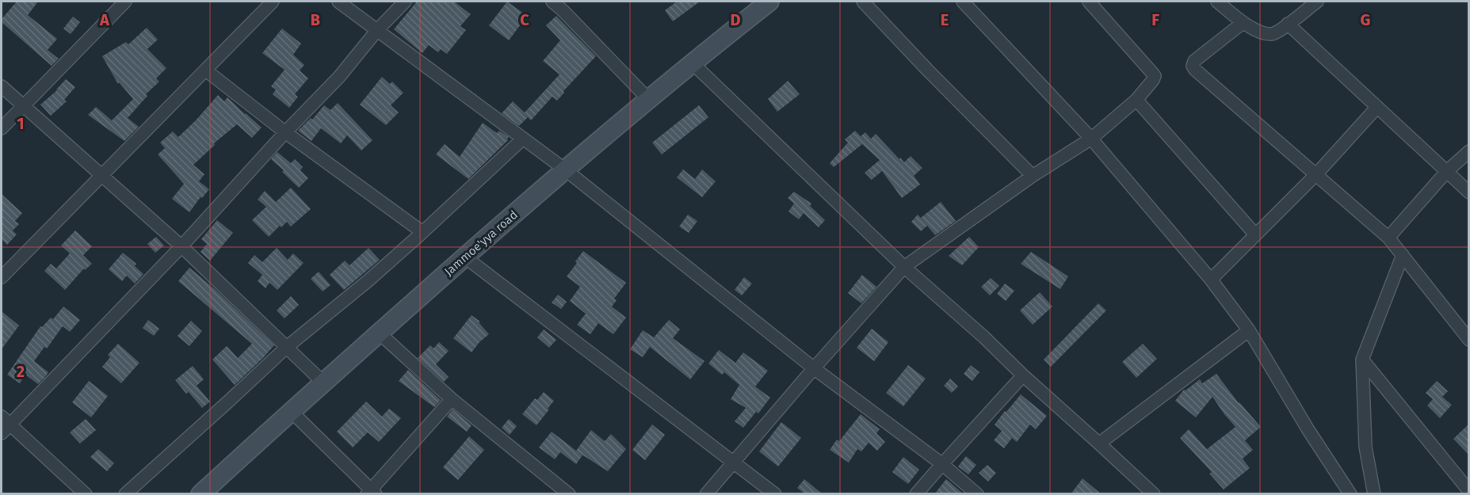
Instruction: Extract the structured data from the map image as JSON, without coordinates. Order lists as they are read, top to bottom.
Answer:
{
  "streets": {
    "main road": ["Jammoe'yya road"]
  },
  "grid": {
    "columns": [
      "A",
      "B",
      "C",
      "D",
      "E",
      "F",
      "G"
    ],
    "rows": ["1", "2"]
  }
}
